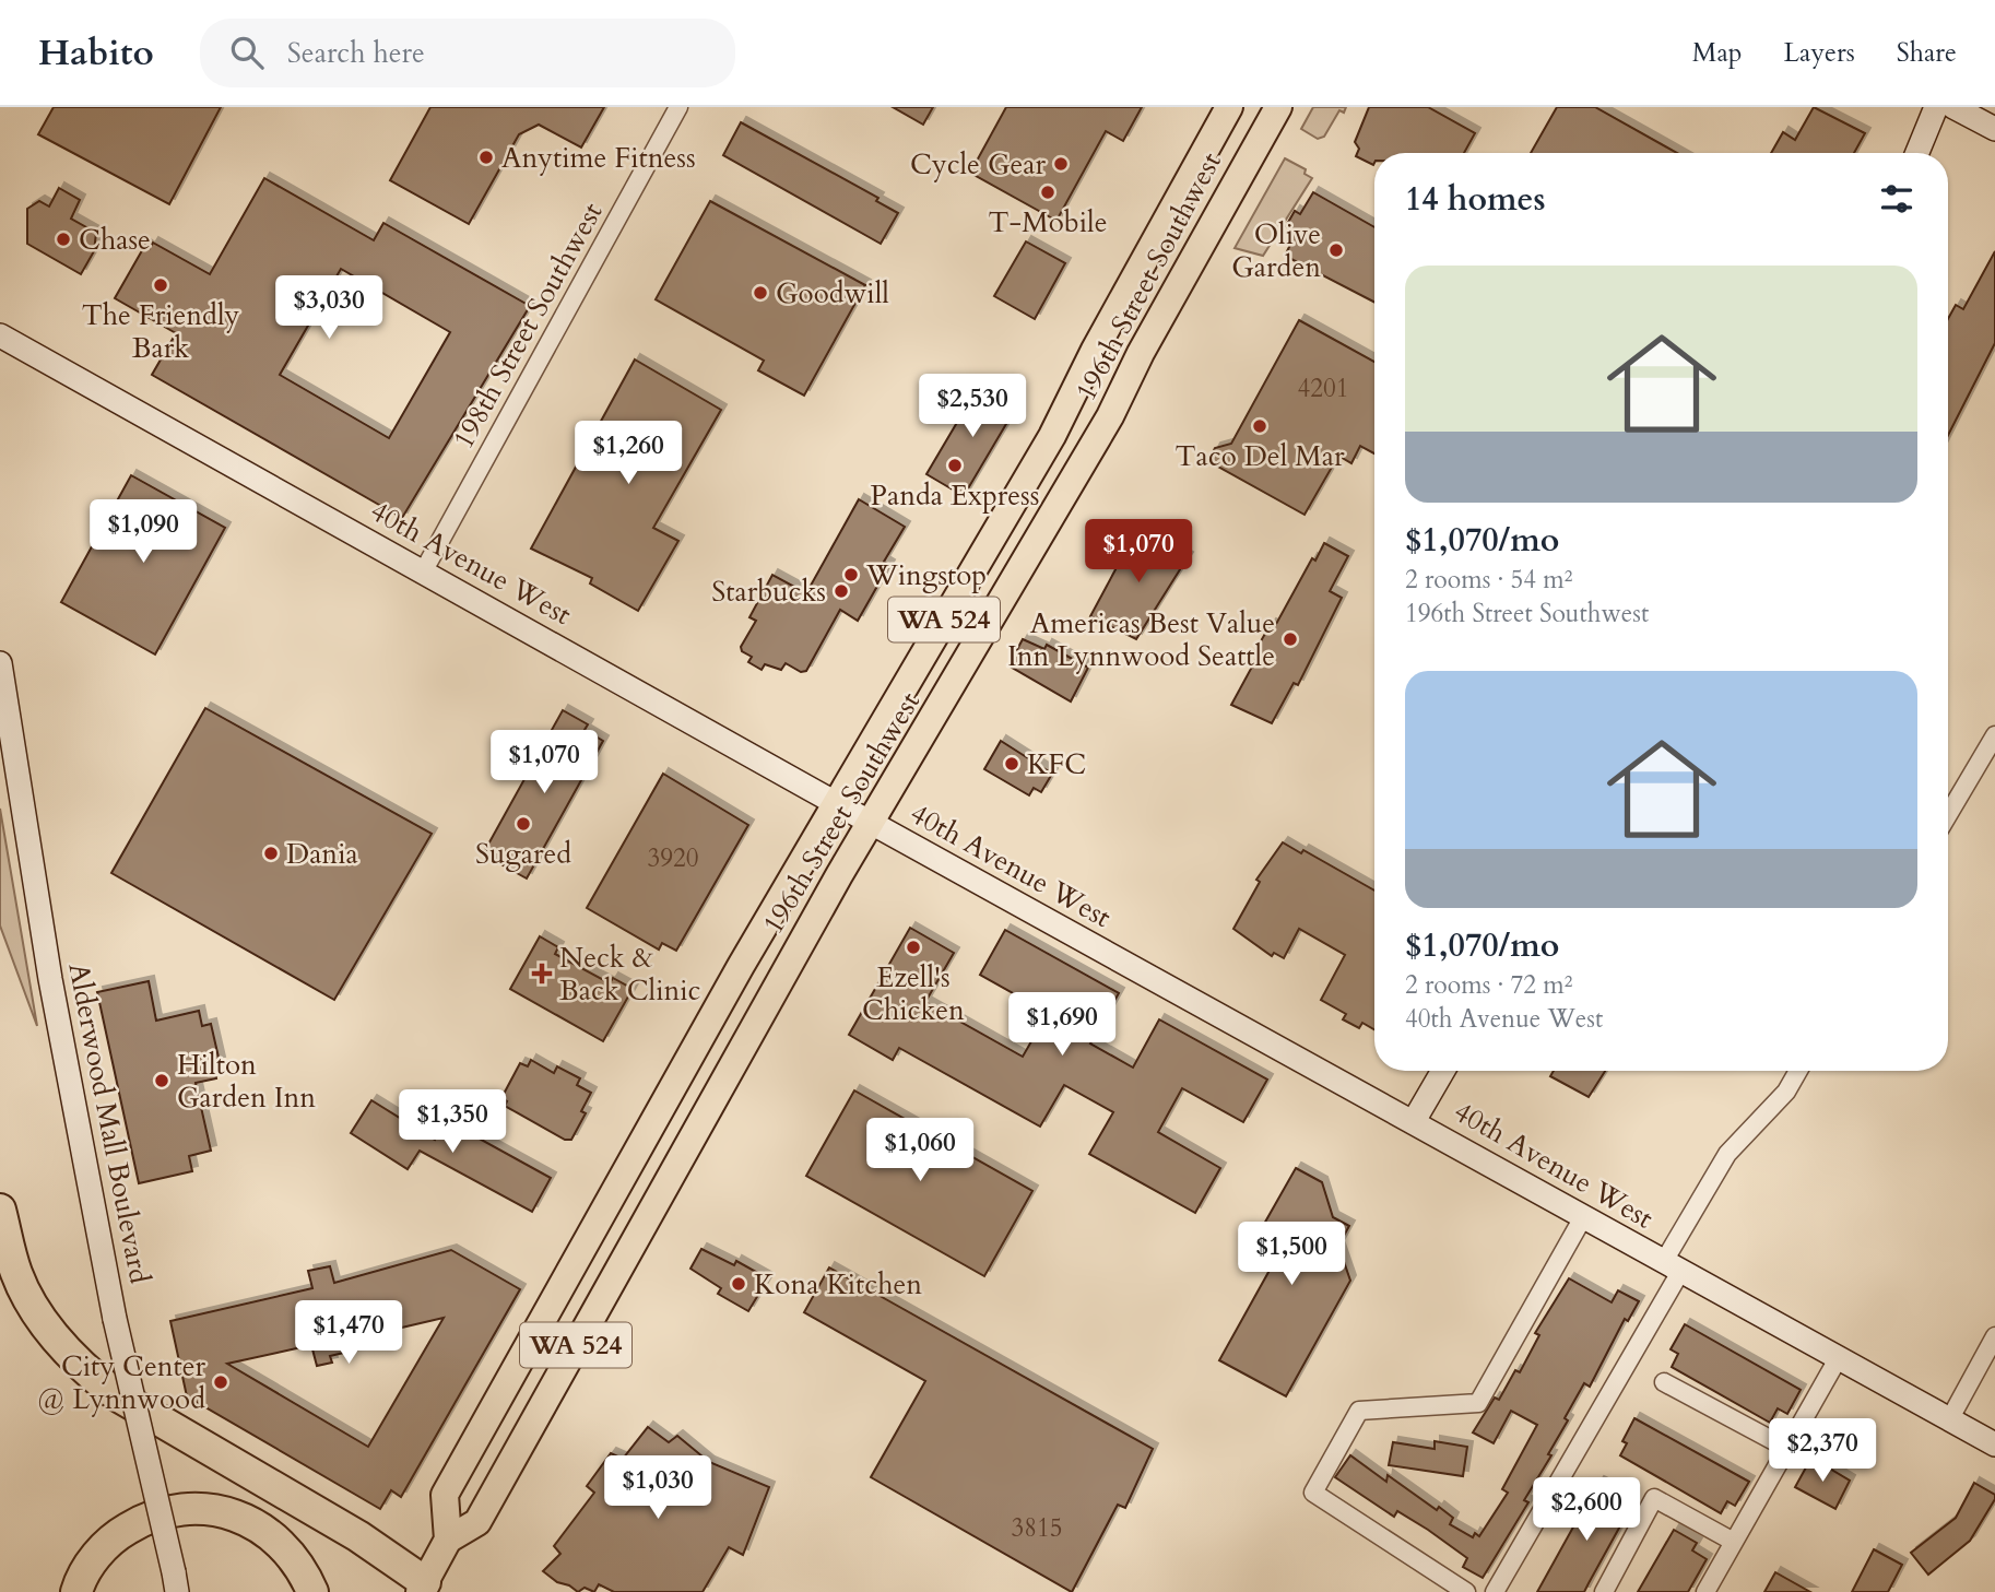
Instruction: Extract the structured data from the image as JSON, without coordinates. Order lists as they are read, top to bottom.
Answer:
{
  "streets": {
    "main road": ["196th Street Southwest", "WA 524"],
    "street": ["198th Street Southwest", "40th Avenue West", "Alderwood Mall Boulevard"]
  },
  "crossings": [
    ["196th Street Southwest", "40th Avenue West"],
    ["198th Street Southwest", "40th Avenue West"]
  ],
  "places": {
    "other": [
      "Anytime Fitness",
      "Cycle Gear",
      "T-Mobile",
      "Chase",
      "Olive Garden",
      "The Friendly Bark",
      "Goodwill",
      "Taco Del Mar",
      "Panda Express",
      "Wingstop",
      "Starbucks",
      "Americas Best Value Inn Lynnwood Seattle",
      "KFC",
      "Sugared",
      "Dania",
      "Ezell's Chicken",
      "Hilton Garden Inn",
      "Kona Kitchen",
      "City Center @ Lynnwood"
    ],
    "health": ["Neck & Back Clinic"]
  },
  "house_numbers": ["4201", "3920", "3815"],
  "page": {
    "header": "Habito",
    "search": "Search here",
    "nav": ["Map", "Layers", "Share"],
    "heading": "14 homes",
    "list": [
      {
        "name": "$1,070/mo",
        "note": "2 rooms · 54 m² · 196th Street Southwest"
      },
      {
        "name": "$1,070/mo",
        "note": "2 rooms · 72 m² · 40th Avenue West"
      }
    ],
    "price": [
      "$3,030",
      "$2,530",
      "$1,260",
      "$1,090",
      "$1,070",
      "$1,070",
      "$1,690",
      "$1,350",
      "$1,060",
      "$1,500",
      "$1,470",
      "$2,370",
      "$1,030",
      "$2,600"
    ]
  }
}
